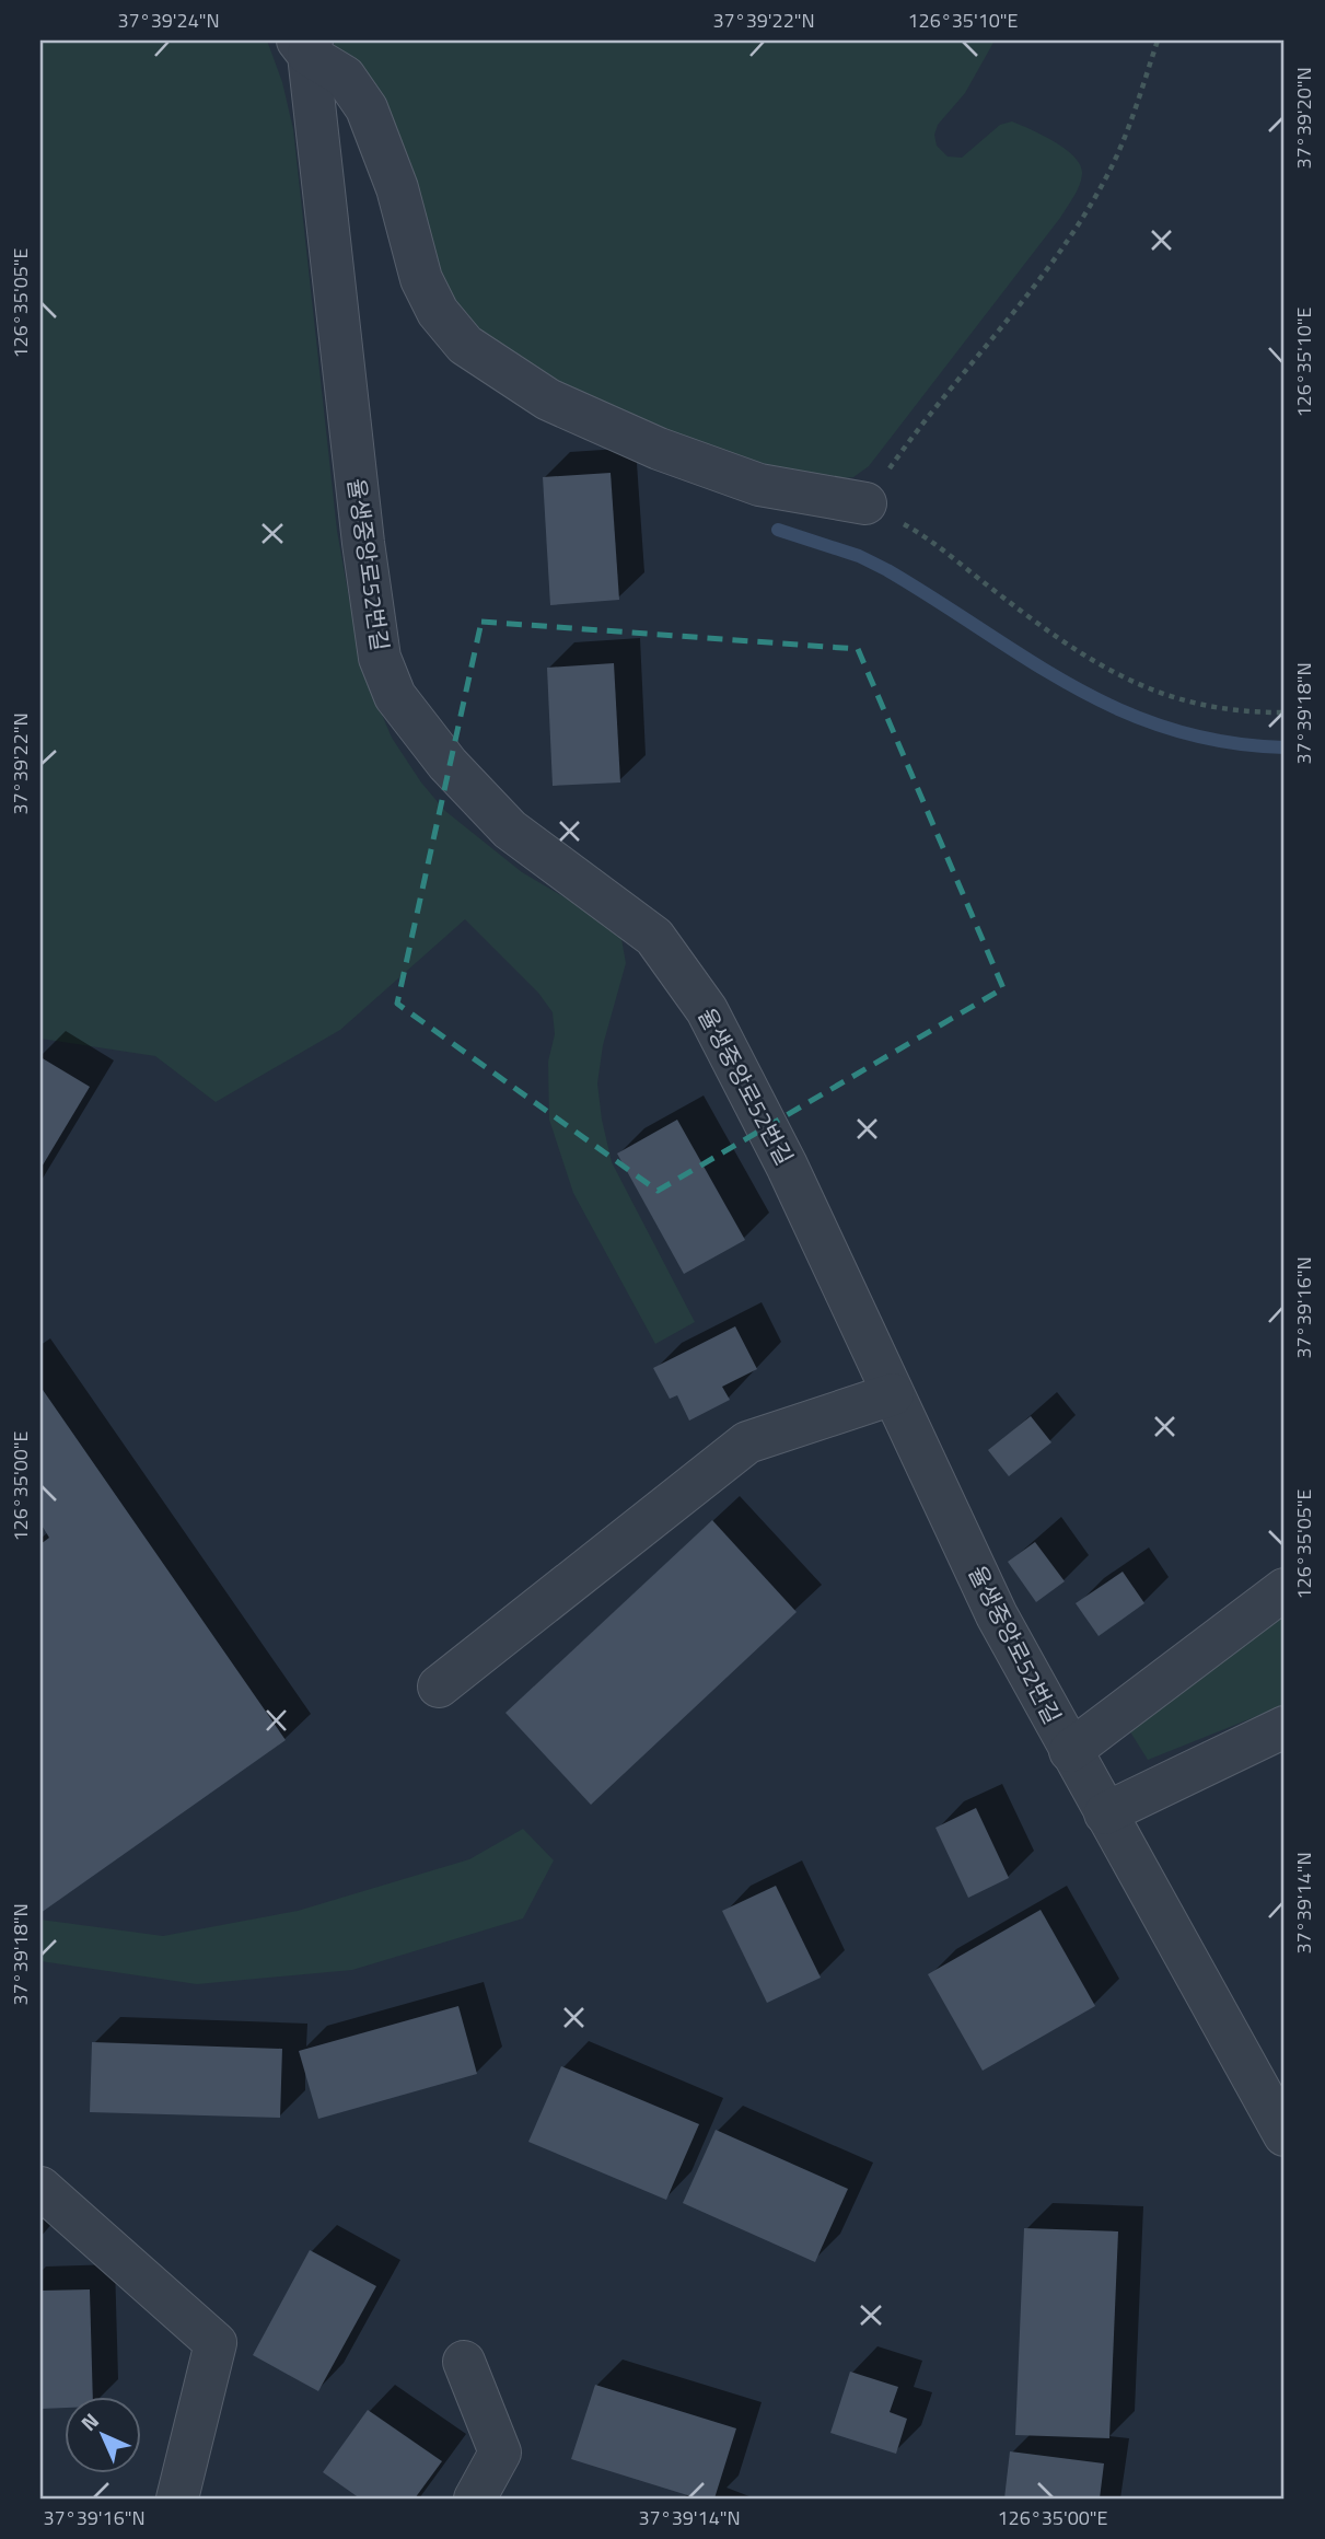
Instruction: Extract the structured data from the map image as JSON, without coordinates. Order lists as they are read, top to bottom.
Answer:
{
  "streets": {
    "street": ["율생중앙로52번길"]
  },
  "north": "top left",
  "coordinates": [
    "37°39'24\"N",
    "37°39'22\"N",
    "126°35'10\"E",
    "37°39'20\"N",
    "126°35'05\"E",
    "37°39'18\"N",
    "37°39'16\"N",
    "126°35'00\"E",
    "37°39'14\"N"
  ]
}
